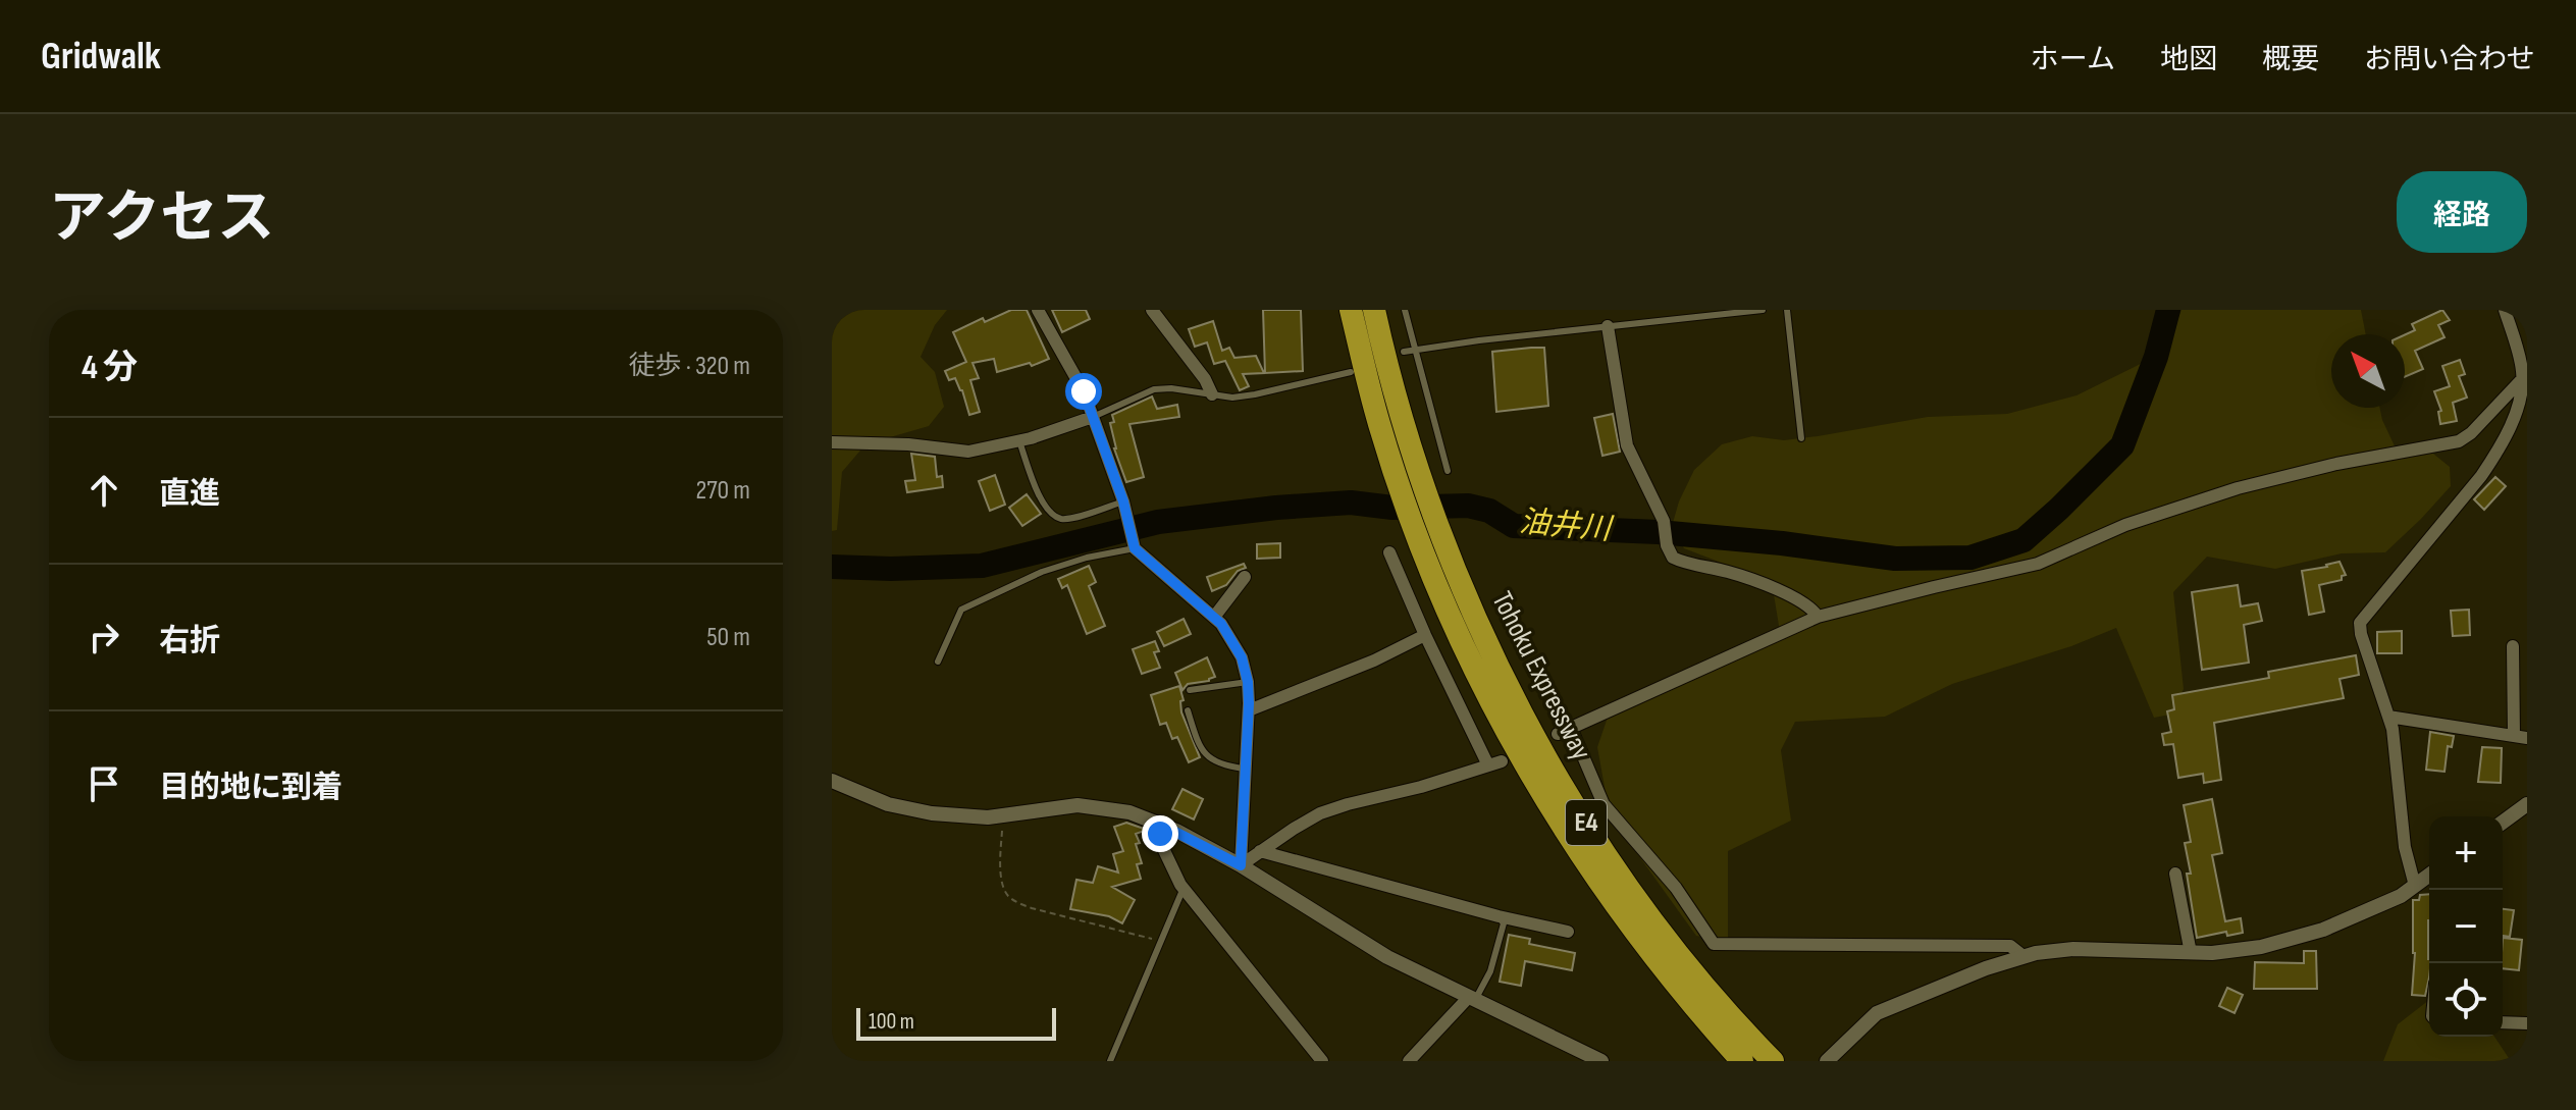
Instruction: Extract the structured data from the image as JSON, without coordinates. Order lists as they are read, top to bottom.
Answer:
{
  "streets": {
    "highway": ["Tohoku Expressway", "E4"]
  },
  "water": ["油井川"],
  "scale_bar": "100 m",
  "north": "top left",
  "page": {
    "header": "Gridwalk",
    "nav": [
      "ホーム",
      "地図",
      "概要",
      "お問い合わせ"
    ],
    "title": "アクセス",
    "buttons": "経路",
    "heading": ["4 分", "徒歩 · 320 m"],
    "list": [
      ["直進", "270 m"],
      ["右折", "50 m"],
      "目的地に到着"
    ],
    "map_buttons": ["+", "−"],
    "scale": "100 m"
  }
}
